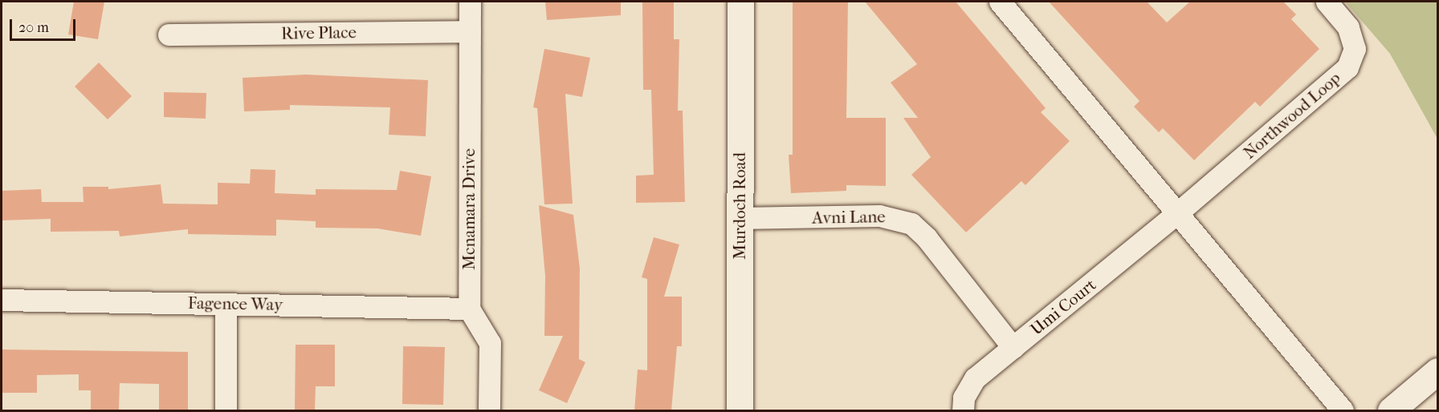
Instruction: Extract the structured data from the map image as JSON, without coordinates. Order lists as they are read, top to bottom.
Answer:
{
  "streets": {
    "main road": ["Murdoch Road"],
    "street": [
      "Rive Place",
      "Northwood Loop",
      "Mcnamara Drive",
      "Avni Lane",
      "Fagence Way",
      "Umi Court"
    ]
  },
  "crossings": [
    ["Rive Place", "Mcnamara Drive"],
    ["Northwood Loop", "Umi Court"],
    ["Murdoch Road", "Avni Lane"],
    ["Mcnamara Drive", "Fagence Way"],
    ["Avni Lane", "Umi Court"]
  ],
  "scale_bar": "20 m"
}
